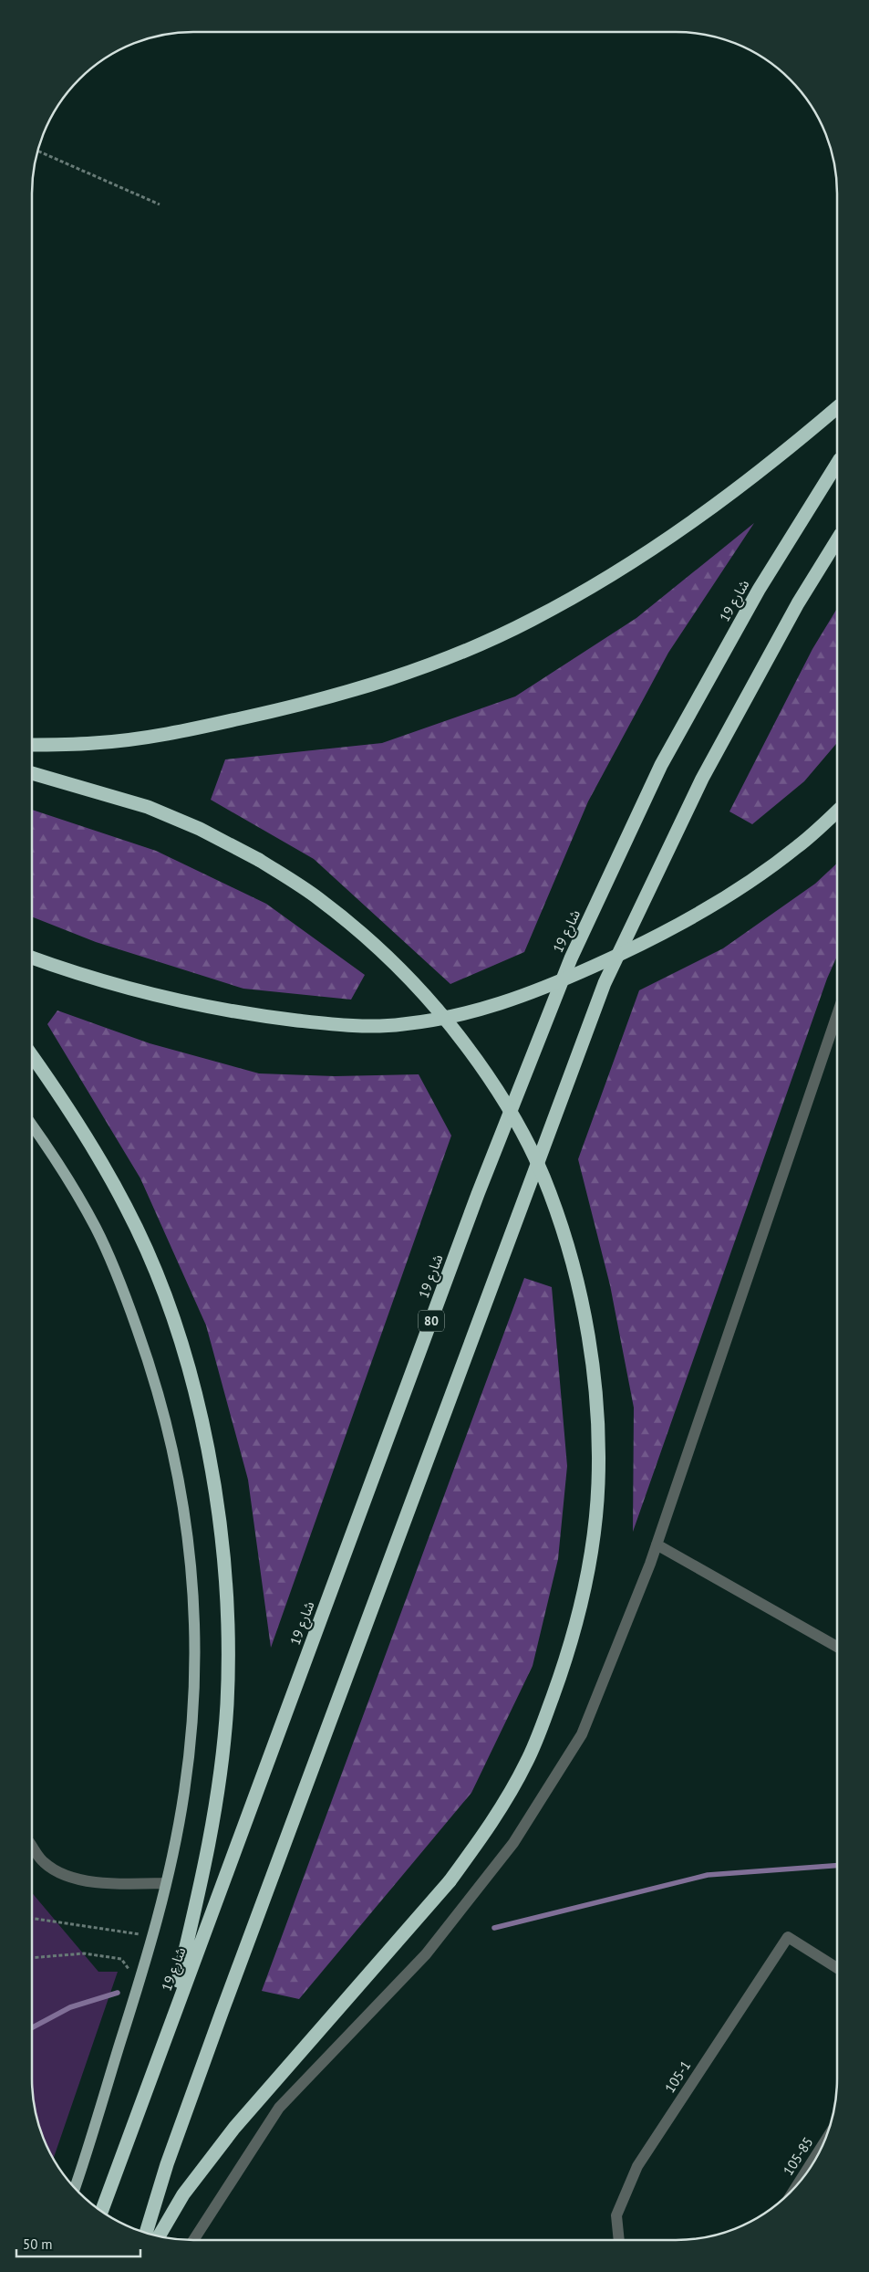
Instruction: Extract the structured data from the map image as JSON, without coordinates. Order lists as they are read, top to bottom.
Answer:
{
  "streets": {
    "highway": ["شارع 19", "80"],
    "street": ["105-1", "105-85"]
  },
  "scale_bar": "50 m"
}
